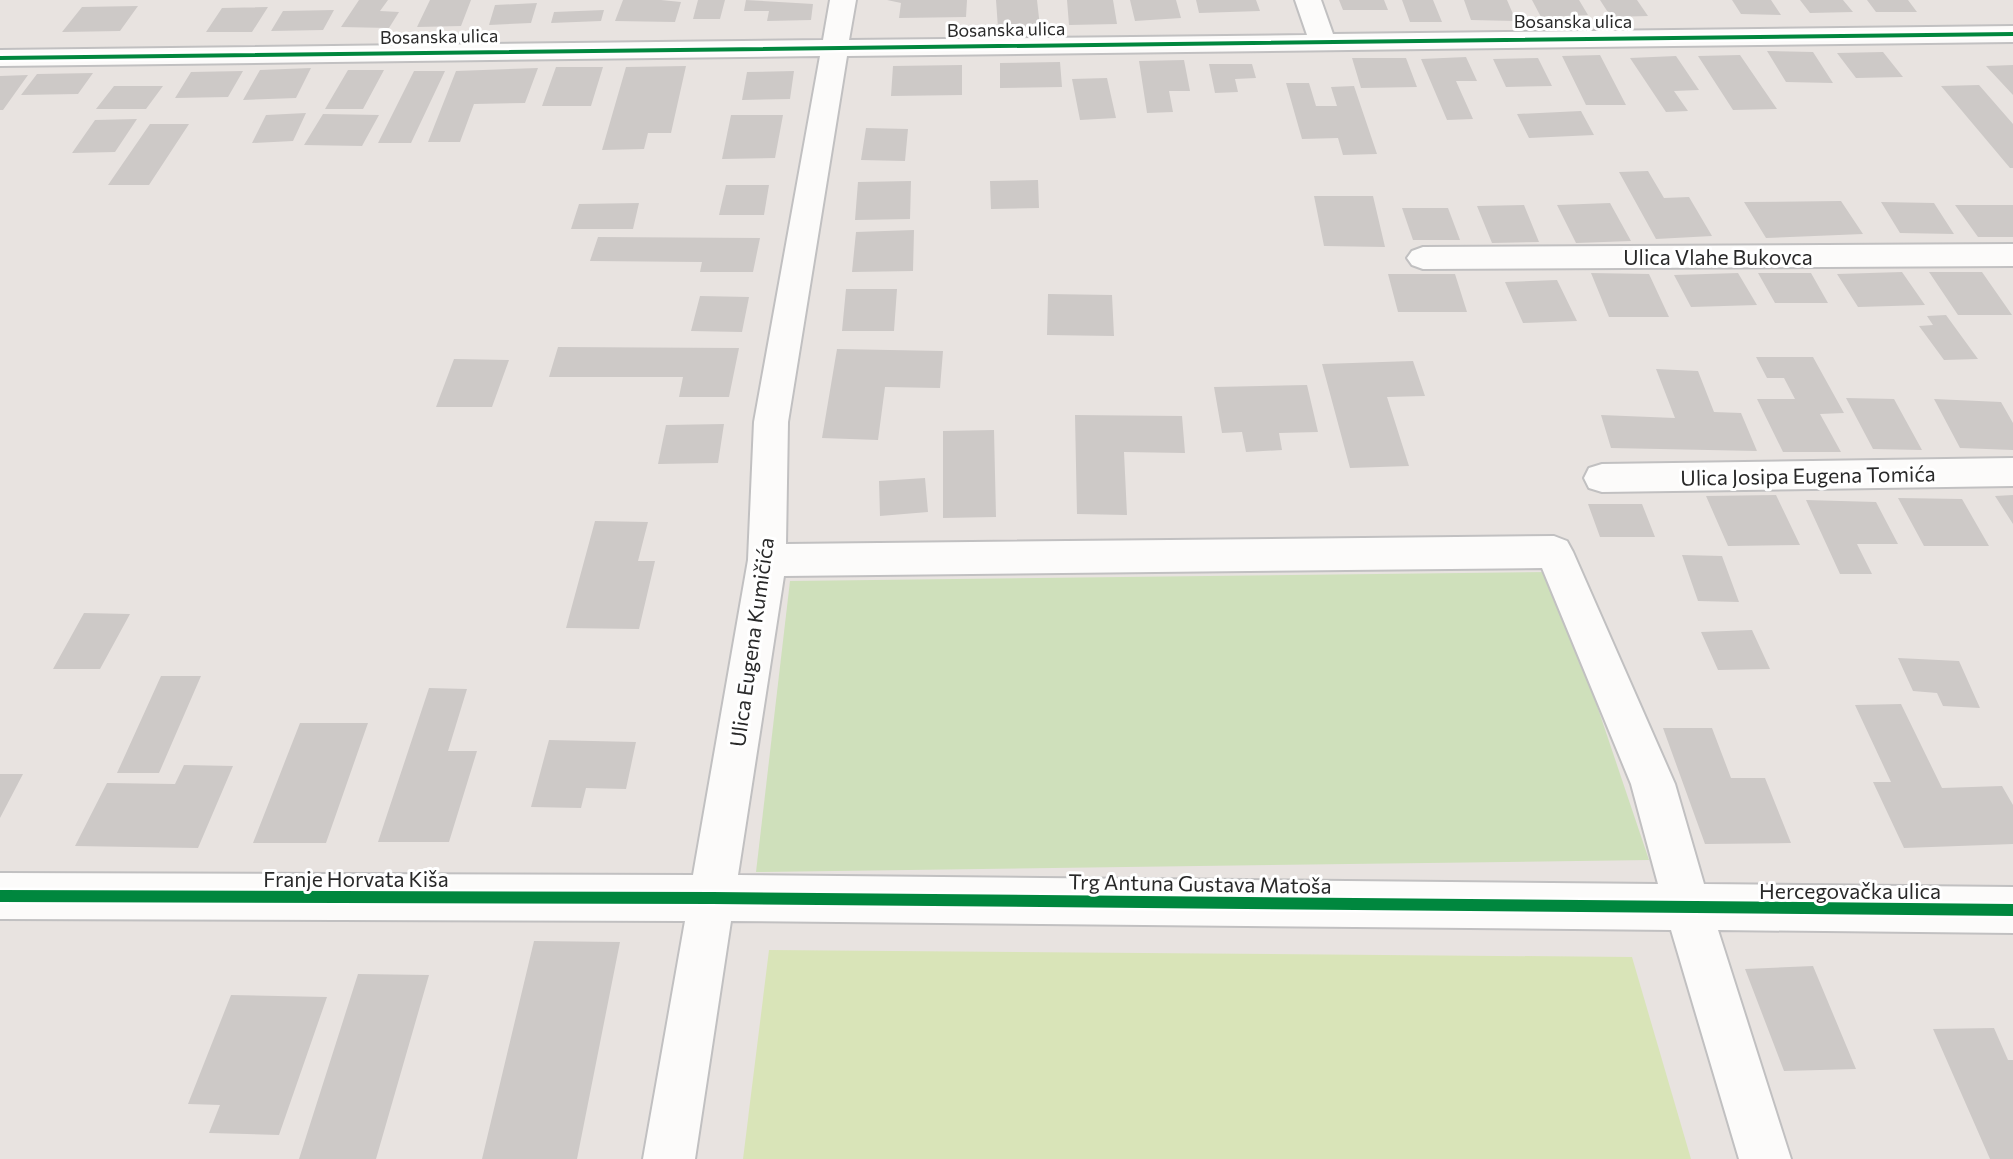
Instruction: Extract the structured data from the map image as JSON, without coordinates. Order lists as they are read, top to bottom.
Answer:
{
  "streets": {
    "street": [
      "Bosanska ulica",
      "Ulica Vlahe Bukovca",
      "Ulica Josipa Eugena Tomića",
      "Ulica Eugena Kumičića",
      "Franje Horvata Kiša",
      "Trg Antuna Gustava Matoša",
      "Hercegovačka ulica"
    ]
  },
  "crossings": [
    ["Bosanska ulica", "Ulica Eugena Kumičića"],
    ["Ulica Eugena Kumičića", "Franje Horvata Kiša"],
    ["Ulica Eugena Kumičića", "Trg Antuna Gustava Matoša"],
    ["Franje Horvata Kiša", "Trg Antuna Gustava Matoša"],
    ["Trg Antuna Gustava Matoša", "Hercegovačka ulica"]
  ]
}
